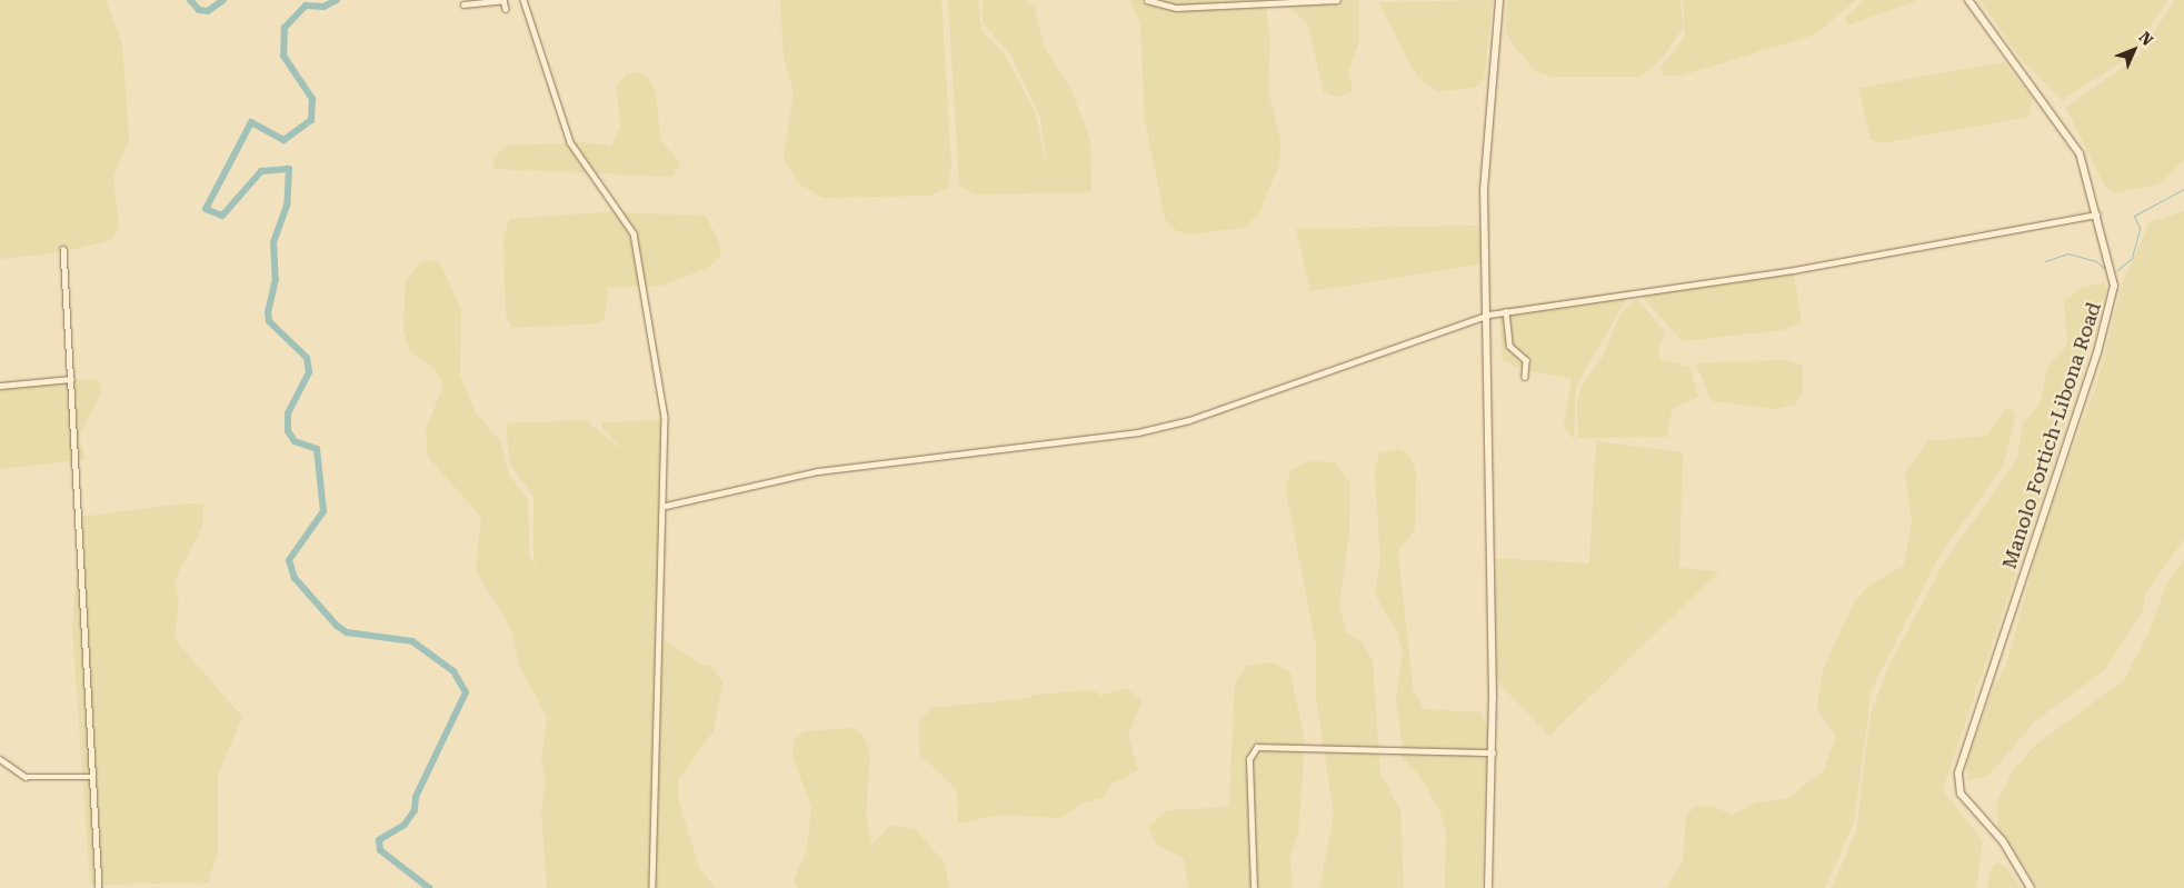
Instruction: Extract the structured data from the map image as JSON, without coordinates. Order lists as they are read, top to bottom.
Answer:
{
  "streets": {
    "main road": ["Manolo Fortich-Libona Road"]
  },
  "north": "top right"
}
